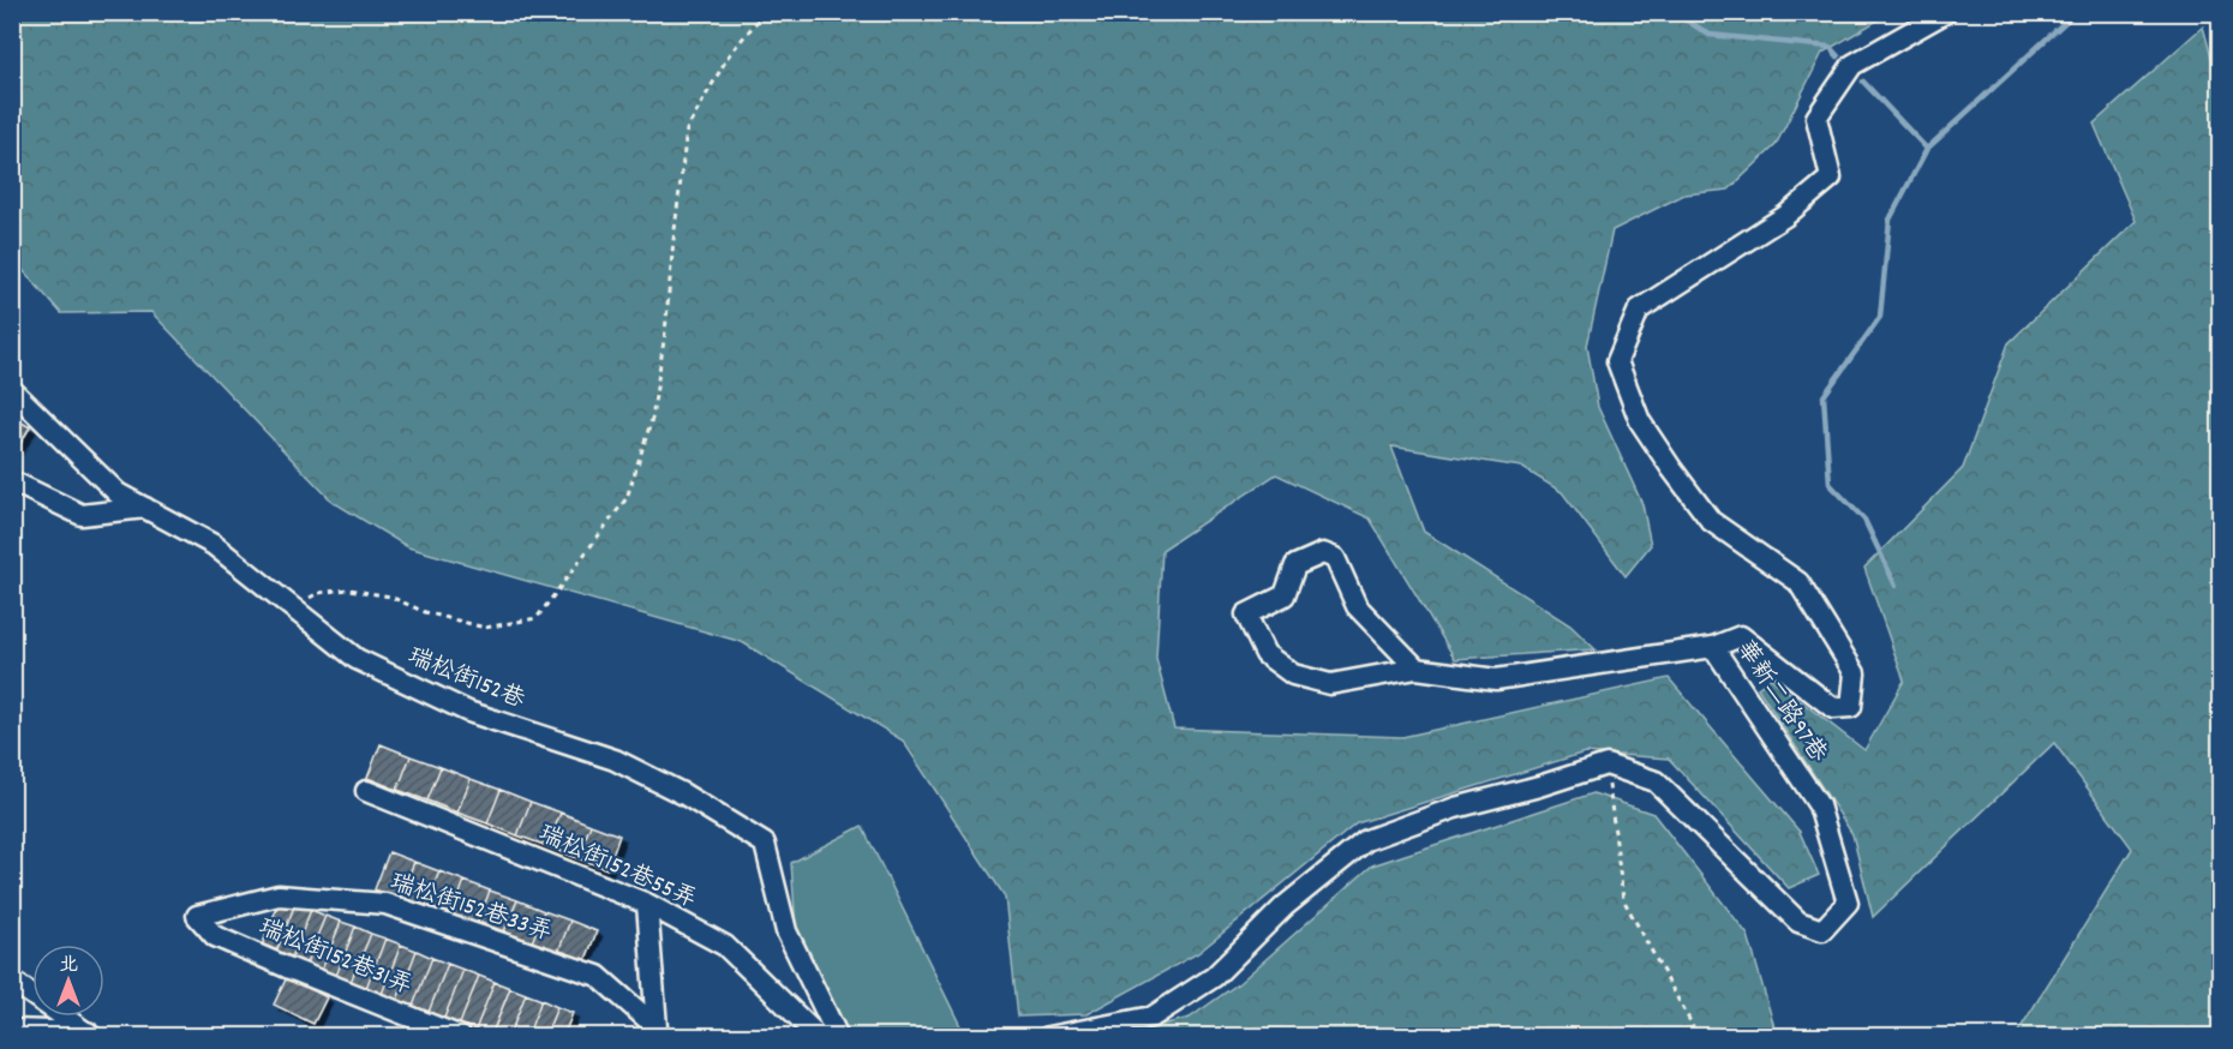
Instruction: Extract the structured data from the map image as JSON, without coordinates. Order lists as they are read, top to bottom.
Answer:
{
  "streets": {
    "street": [
      "瑞松街152巷",
      "華新二路97巷",
      "瑞松街152巷55弄",
      "瑞松街152巷33弄",
      "瑞松街152巷31弄"
    ]
  },
  "crossings": [
    ["瑞松街152巷33弄", "瑞松街152巷31弄"]
  ],
  "north": "top"
}
